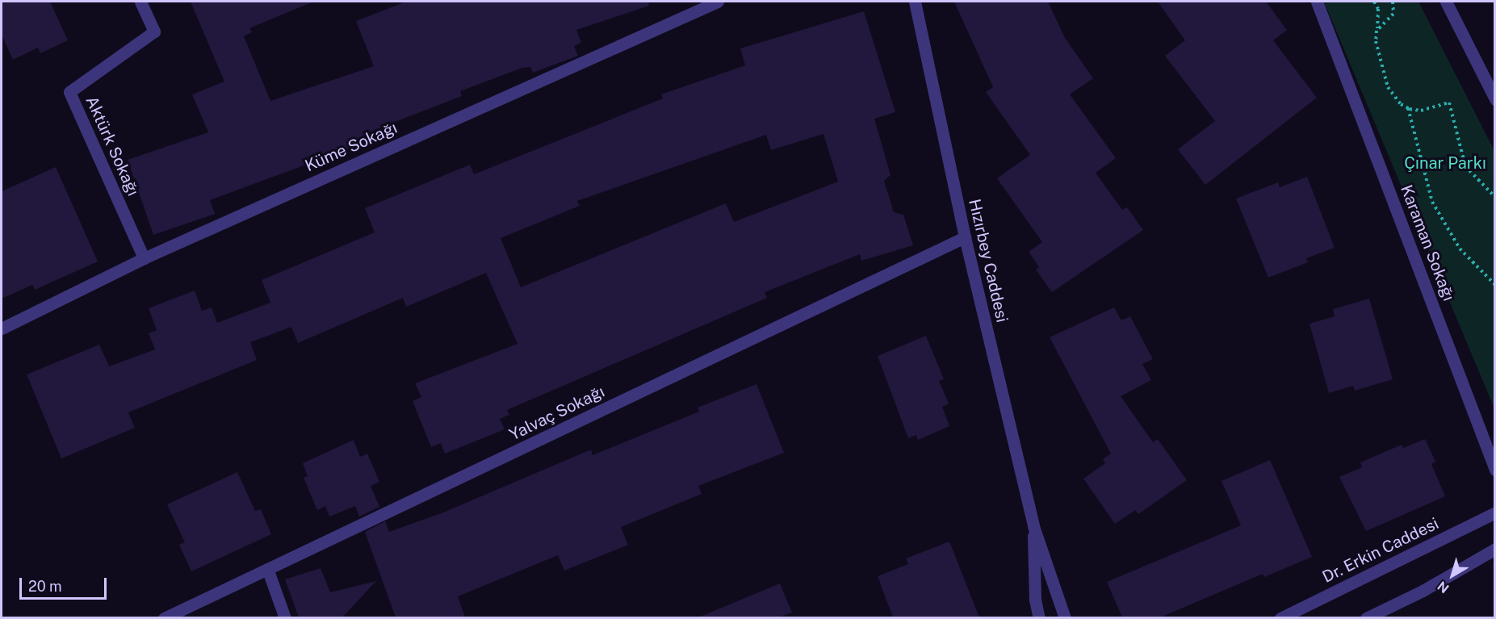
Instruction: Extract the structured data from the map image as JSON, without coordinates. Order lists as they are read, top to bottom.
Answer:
{
  "streets": {
    "street": [
      "Aktürk Sokağı",
      "Küme Sokağı",
      "Karaman Sokağı",
      "Hızırbey Caddesi",
      "Yalvaç Sokağı",
      "Dr. Erkin Caddesi"
    ]
  },
  "crossings": [
    ["Aktürk Sokağı", "Küme Sokağı"],
    ["Hızırbey Caddesi", "Yalvaç Sokağı"]
  ],
  "parks": ["Çınar Parkı"],
  "scale_bar": "20 m",
  "north": "bottom left"
}
